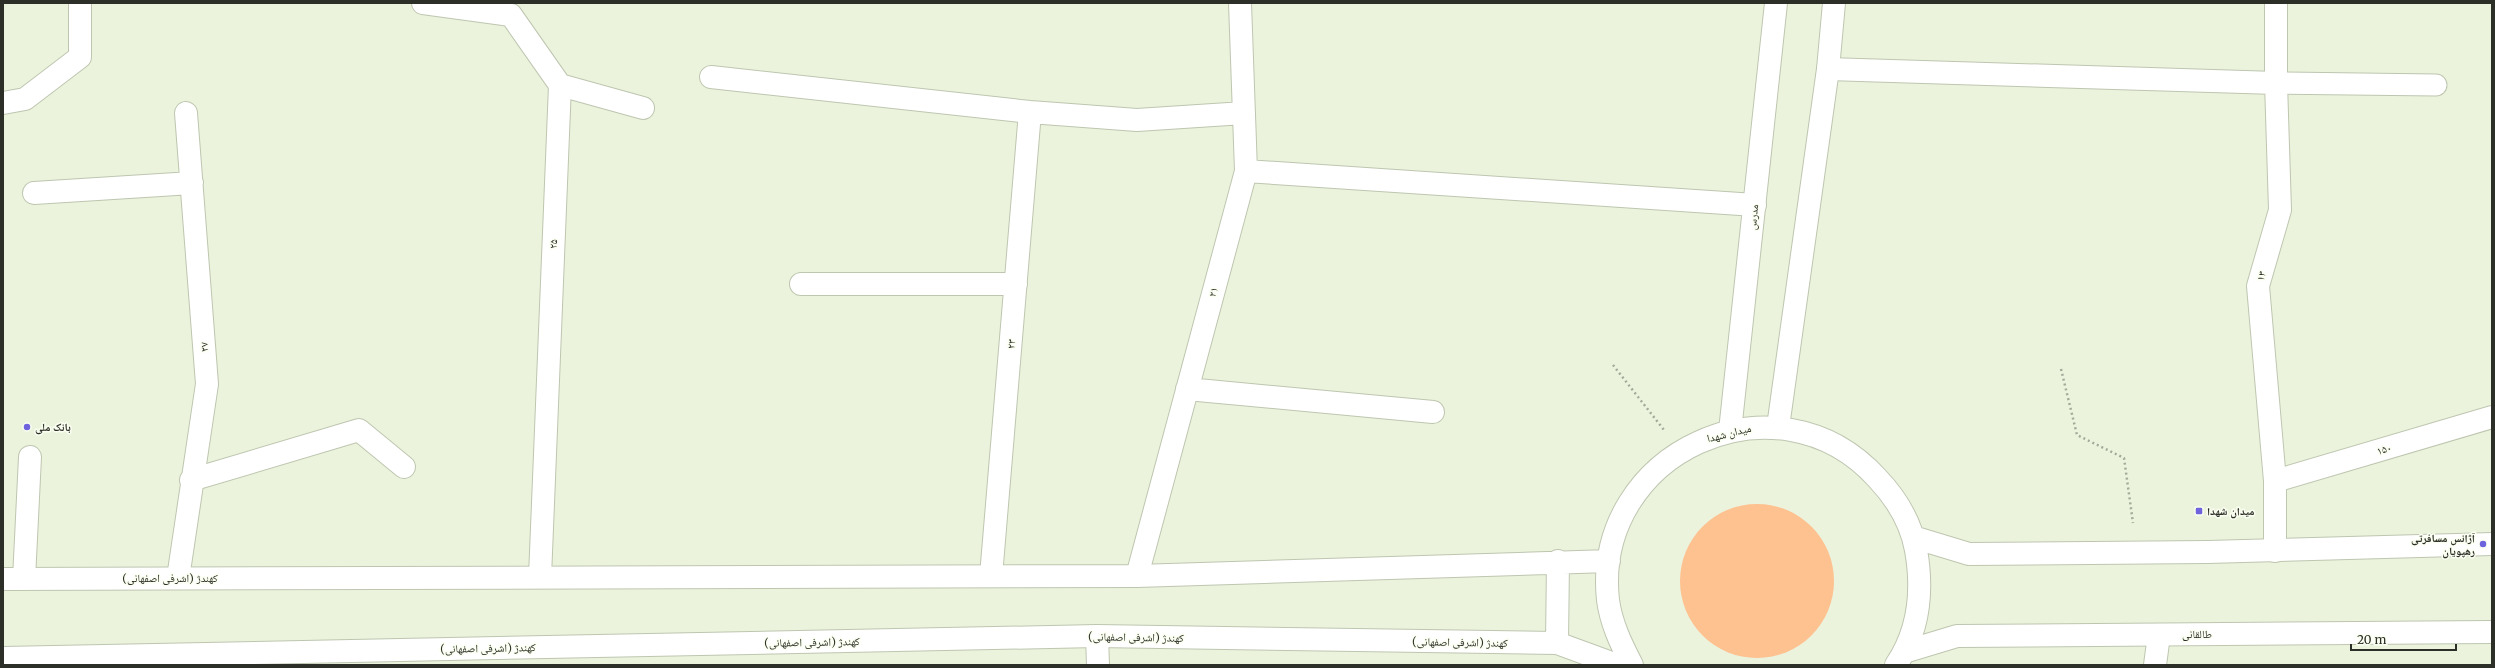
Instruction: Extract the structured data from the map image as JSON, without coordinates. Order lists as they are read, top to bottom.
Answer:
{
  "streets": {
    "main road": [
      "مدرس",
      "۲۵",
      "۱۳",
      "۲۱",
      "۲۳",
      "۲۷",
      "میدان شهدا",
      "۱۵۰",
      "کهندژ (اشرفی اصفهانی)",
      "طالقانی"
    ]
  },
  "crossings": [
    ["مدرس", "میدان شهدا"],
    ["۲۵", "کهندژ (اشرفی اصفهانی)"],
    ["۱۳", "۱۵۰"],
    ["۲۱", "کهندژ (اشرفی اصفهانی)"],
    ["۲۳", "کهندژ (اشرفی اصفهانی)"],
    ["۲۷", "کهندژ (اشرفی اصفهانی)"],
    ["میدان شهدا", "کهندژ (اشرفی اصفهانی)"],
    ["میدان شهدا", "طالقانی"]
  ],
  "places": {
    "other": ["بانک ملی", "آژانس مسافرتی رهپویان"],
    "transit": ["میدان شهدا"]
  },
  "scale_bar": "20 m"
}
